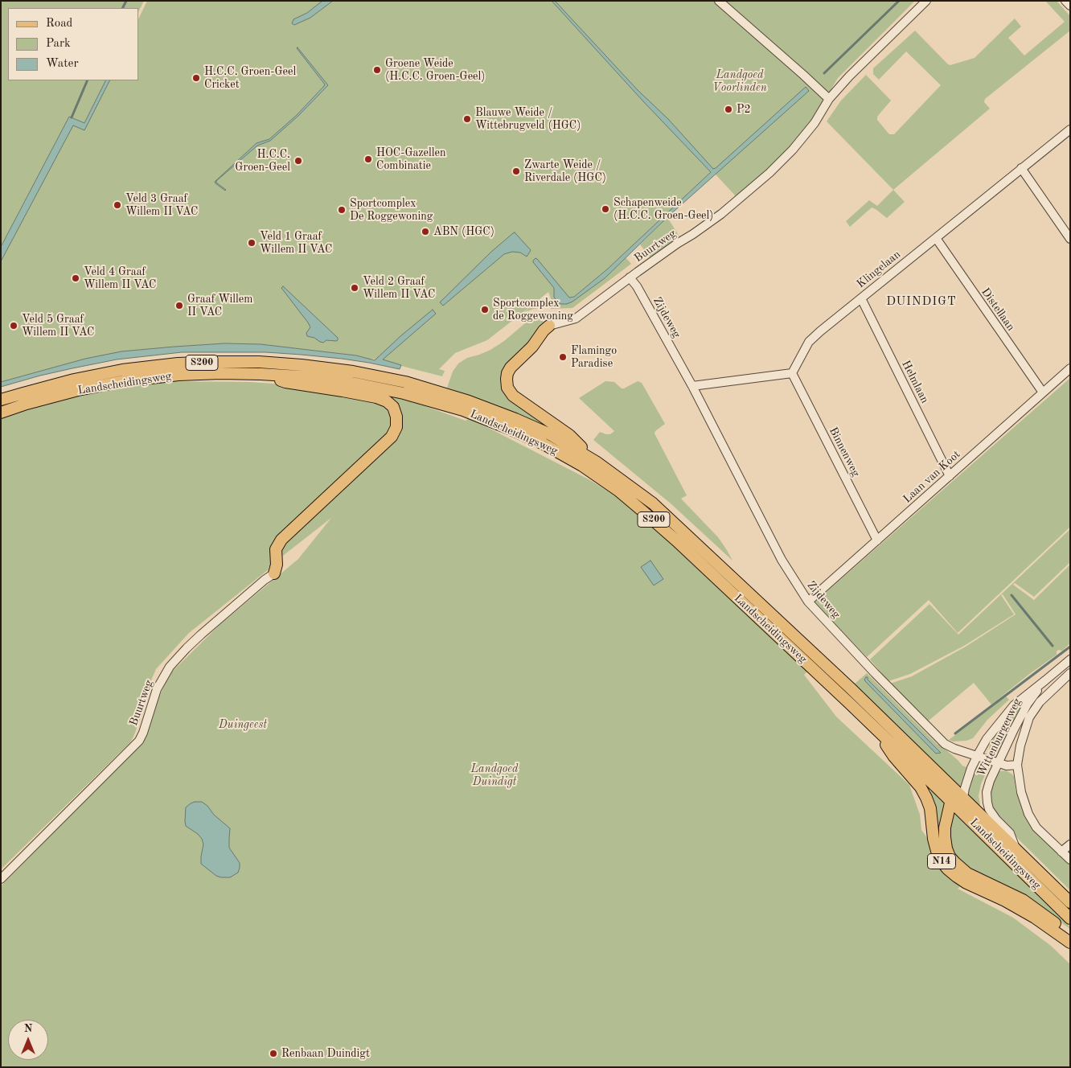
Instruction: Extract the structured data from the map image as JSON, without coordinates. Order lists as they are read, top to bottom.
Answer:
{
  "streets": {
    "main road": ["S200", "Landscheidingsweg", "N14"],
    "street": [
      "Buurtweg",
      "Klingelaan",
      "Distellaan",
      "Zijdeweg",
      "Helmlaan",
      "Binnenweg",
      "Laan van Koot",
      "Wittenburgerweg"
    ]
  },
  "crossings": [
    ["Buurtweg", "Zijdeweg"],
    ["Klingelaan", "Distellaan"],
    ["Klingelaan", "Helmlaan"],
    ["Klingelaan", "Binnenweg"],
    ["Distellaan", "Laan van Koot"],
    ["Zijdeweg", "Laan van Koot"],
    ["Zijdeweg", "Wittenburgerweg"],
    ["Helmlaan", "Laan van Koot"],
    ["Landscheidingsweg", "Wittenburgerweg"],
    ["Landscheidingsweg", "N14"],
    ["Binnenweg", "Laan van Koot"]
  ],
  "districts": ["DUINDIGT"],
  "parks": ["Landgoed Voorlinden", "Duingeest", "Landgoed Duindigt"],
  "places": [
    "Groene Weide (H.C.C. Groen-Geel)",
    "H.C.C. Groen-Geel Cricket",
    "P2",
    "Blauwe Weide / Wittebrugveld (HGC)",
    "HOC-Gazellen Combinatie",
    "H.C.C. Groen-Geel",
    "Zwarte Weide / Riverdale (HGC)",
    "Veld 3 Graaf Willem II VAC",
    "Schapenweide (H.C.C. Groen-Geel)",
    "Sportcomplex De Roggewoning",
    "ABN (HGC)",
    "Veld 1 Graaf Willem II VAC",
    "Veld 4 Graaf Willem II VAC",
    "Veld 2 Graaf Willem II VAC",
    "Graaf Willem II VAC",
    "Sportcomplex de Roggewoning",
    "Veld 5 Graaf Willem II VAC",
    "Flamingo Paradise",
    "Renbaan Duindigt"
  ],
  "legend": ["Road", "Park", "Water"],
  "north": "top"
}
